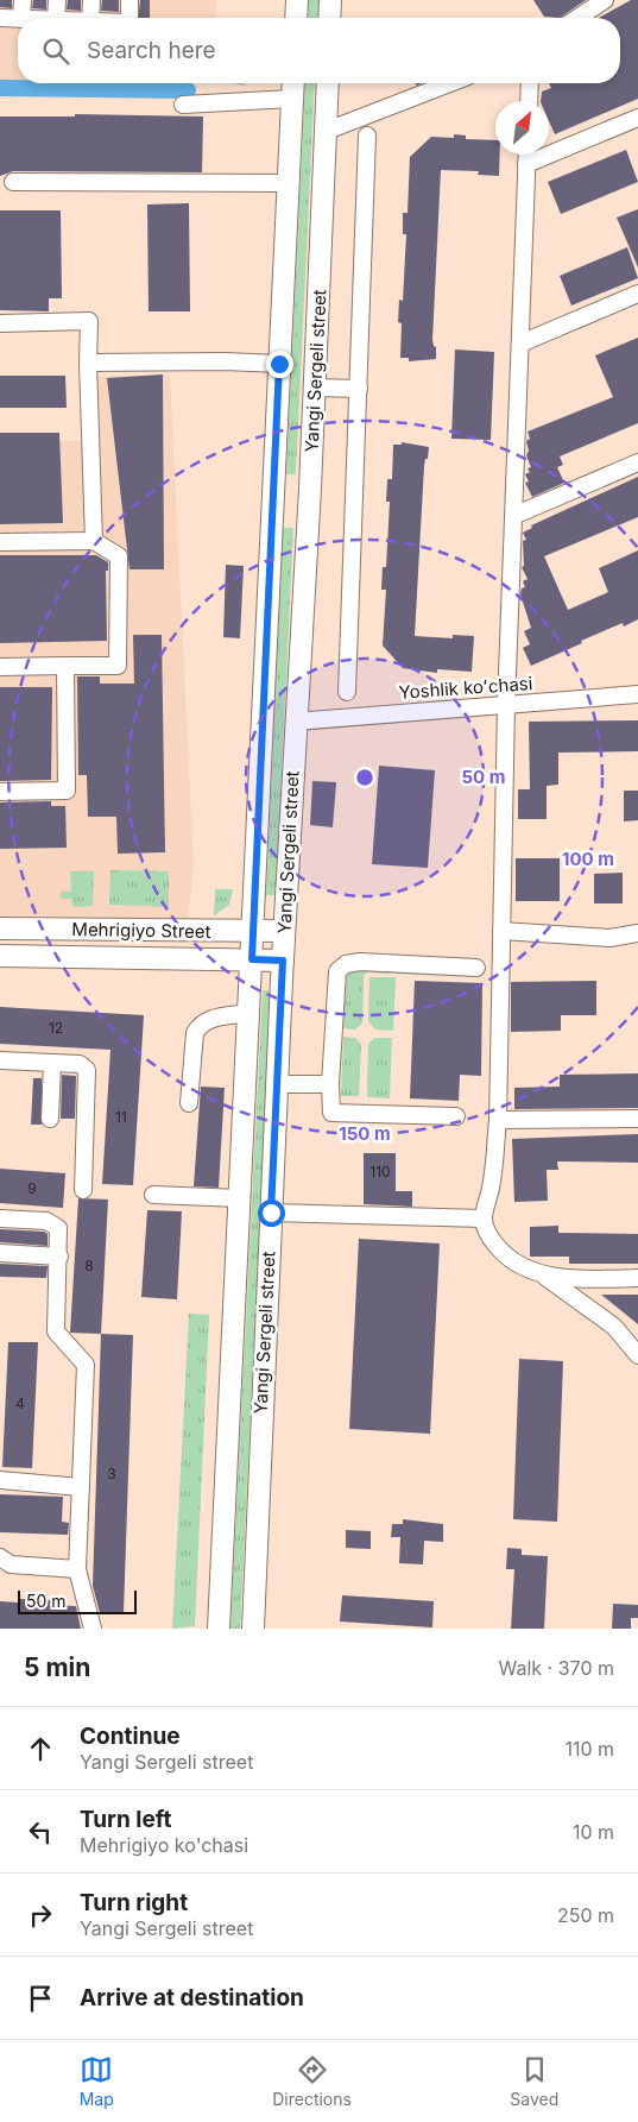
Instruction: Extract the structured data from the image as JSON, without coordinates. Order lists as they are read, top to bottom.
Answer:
{
  "streets": {
    "main road": ["Yangi Sergeli street", "Mehrigiyo Street"],
    "street": ["Yoshlik koʻchasi"]
  },
  "crossings": [
    ["Yangi Sergeli street", "Yoshlik koʻchasi"],
    ["Yangi Sergeli street", "Mehrigiyo Street"]
  ],
  "house_numbers": [
    "12",
    "11",
    "110",
    "9",
    "8",
    "4",
    "3"
  ],
  "scale_bar": "50 m",
  "north": "top right",
  "page": {
    "search": "Search here",
    "scale": "50 m",
    "heading": ["5 min", "Walk · 370 m"],
    "list": [
      ["Continue", "Yangi Sergeli street", "110 m"],
      ["Turn left", "Mehrigiyo ko'chasi", "10 m"],
      ["Turn right", "Yangi Sergeli street", "250 m"],
      "Arrive at destination"
    ],
    "nav": ["Map", "Directions", "Saved"]
  },
  "rings": ["50 m", "100 m", "150 m"]
}
